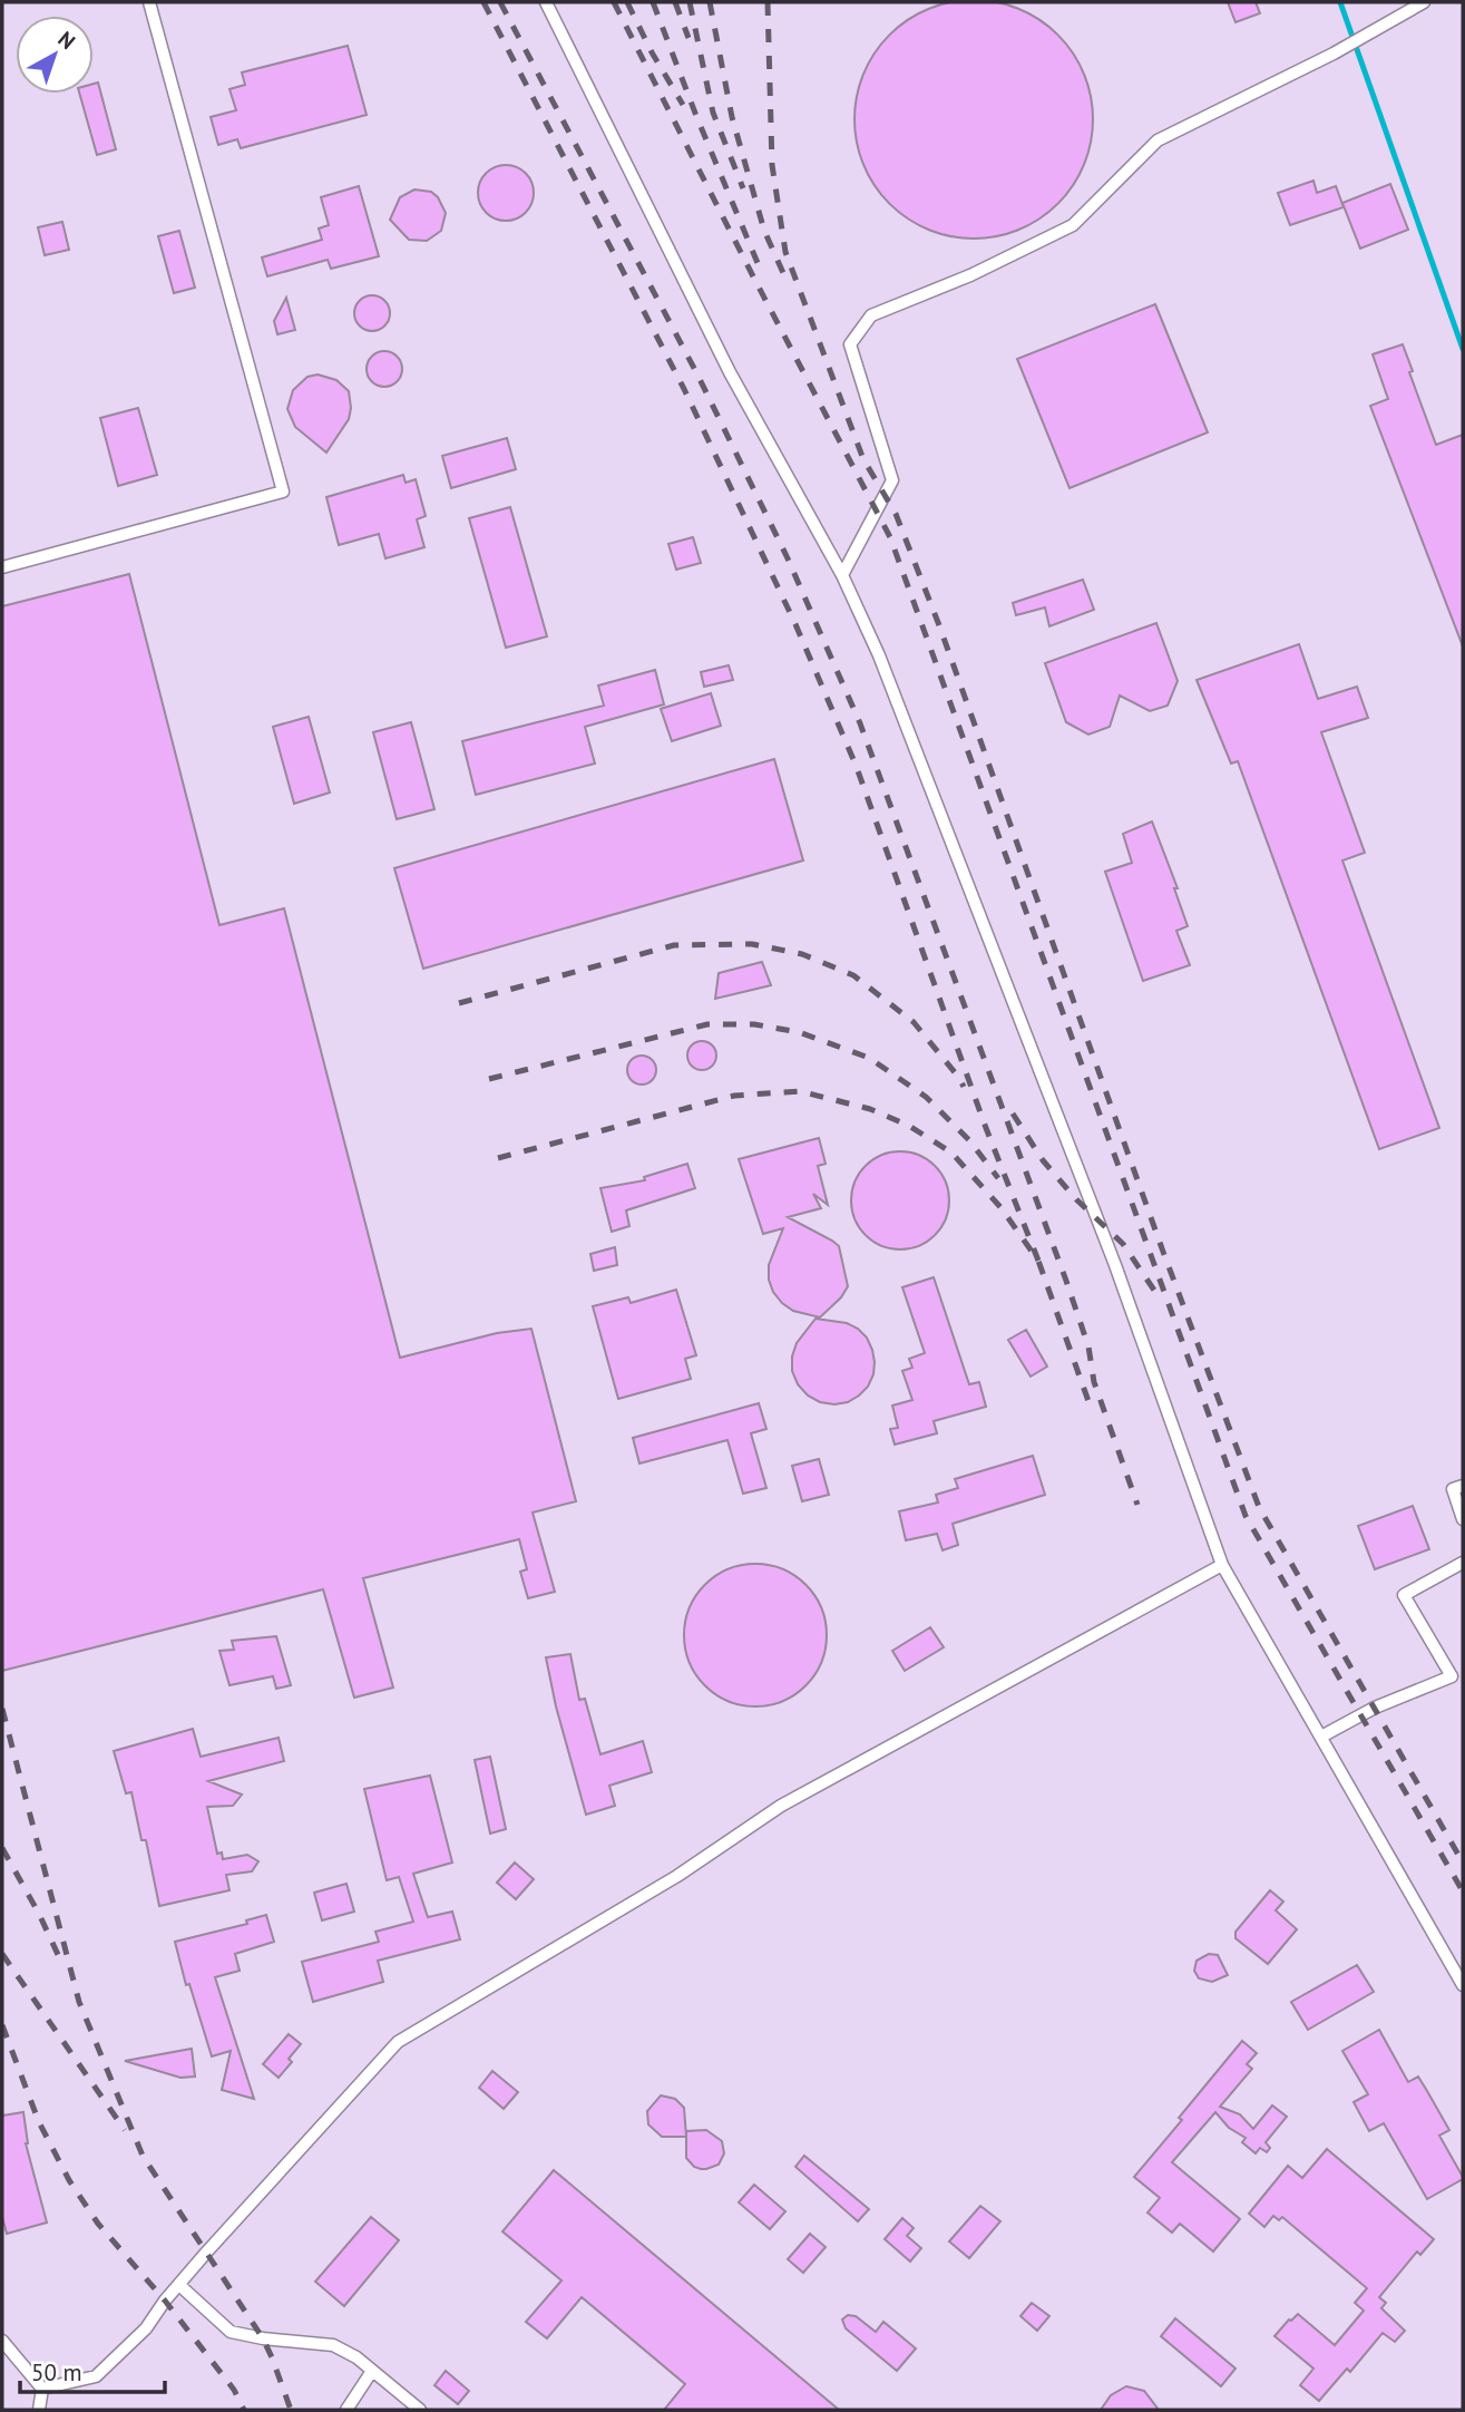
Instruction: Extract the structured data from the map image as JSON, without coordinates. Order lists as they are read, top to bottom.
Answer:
{
  "scale_bar": "50 m",
  "north": "top right"
}
